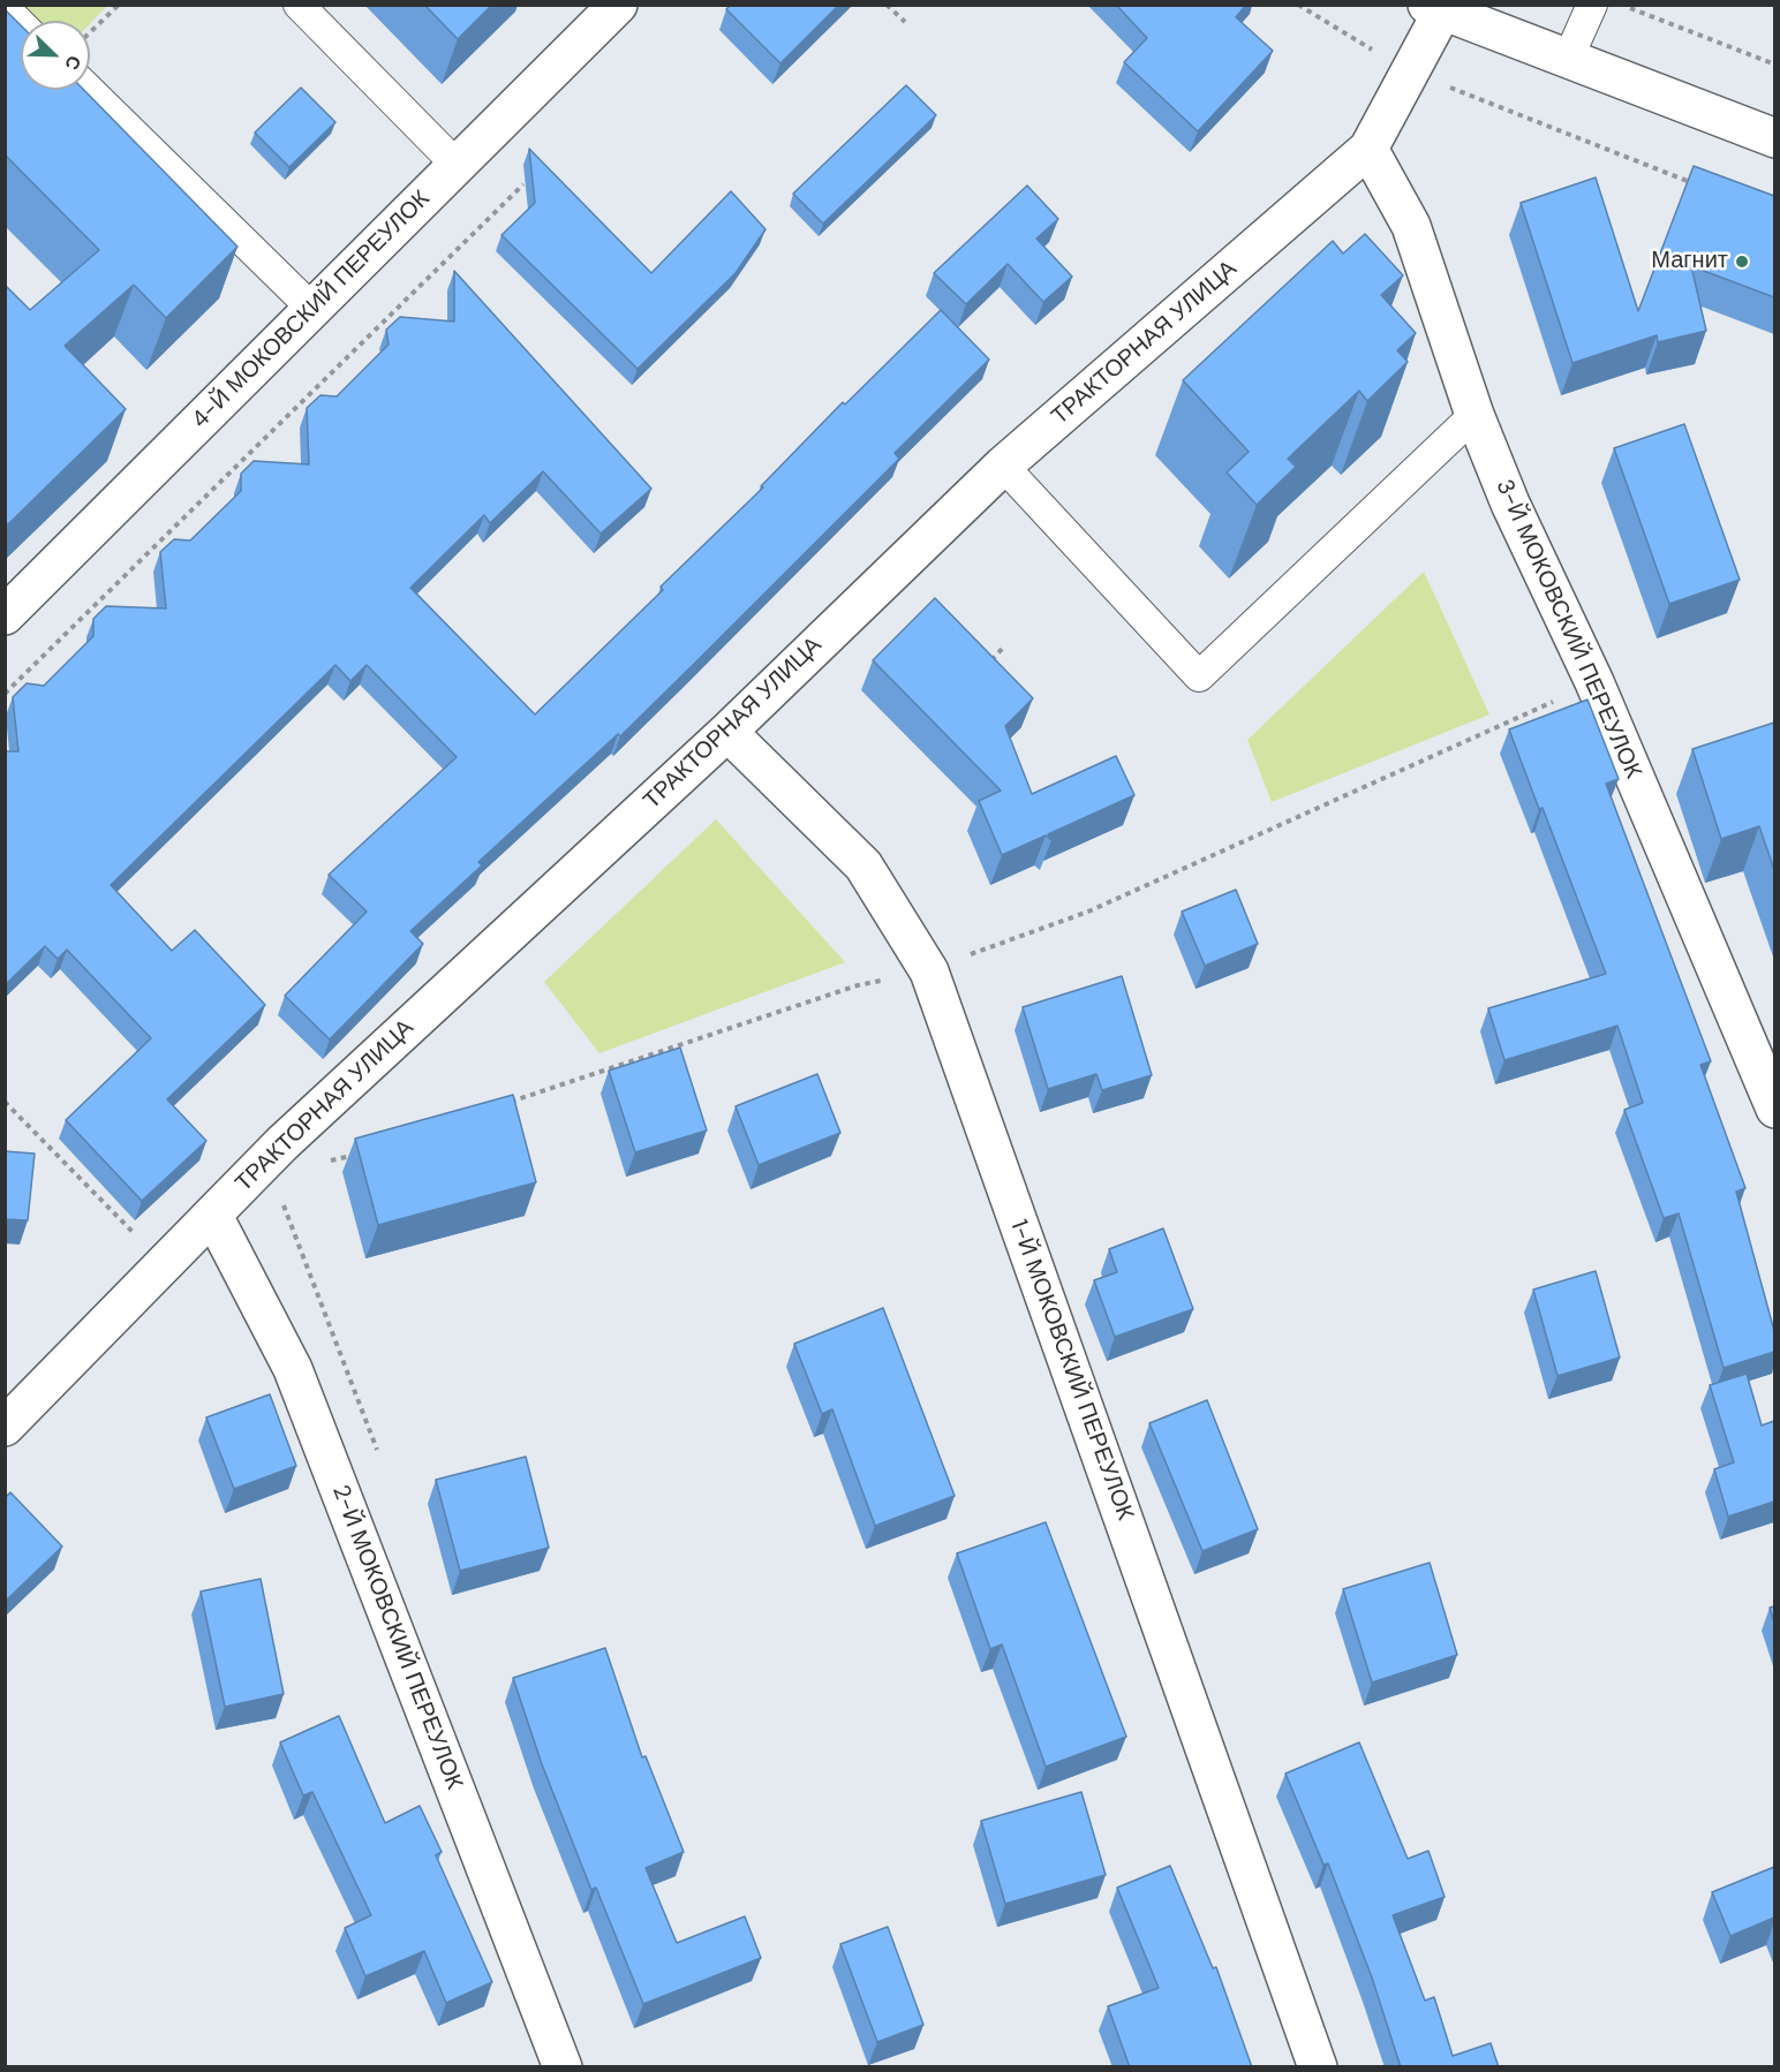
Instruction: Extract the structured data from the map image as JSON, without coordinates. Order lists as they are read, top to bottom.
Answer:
{
  "streets": {
    "street": [
      "4-Й МОКОВСКИЙ ПЕРЕУЛОК",
      "ТРАКТОРНАЯ УЛИЦА",
      "3-Й МОКОВСКИЙ ПЕРЕУЛОК",
      "1-Й МОКОВСКИЙ ПЕРЕУЛОК",
      "2-Й МОКОВСКИЙ ПЕРЕУЛОК"
    ]
  },
  "crossings": [
    ["ТРАКТОРНАЯ УЛИЦА", "3-Й МОКОВСКИЙ ПЕРЕУЛОК"],
    ["ТРАКТОРНАЯ УЛИЦА", "1-Й МОКОВСКИЙ ПЕРЕУЛОК"],
    ["ТРАКТОРНАЯ УЛИЦА", "2-Й МОКОВСКИЙ ПЕРЕУЛОК"]
  ],
  "places": ["Магнит"],
  "north": "bottom right"
}
